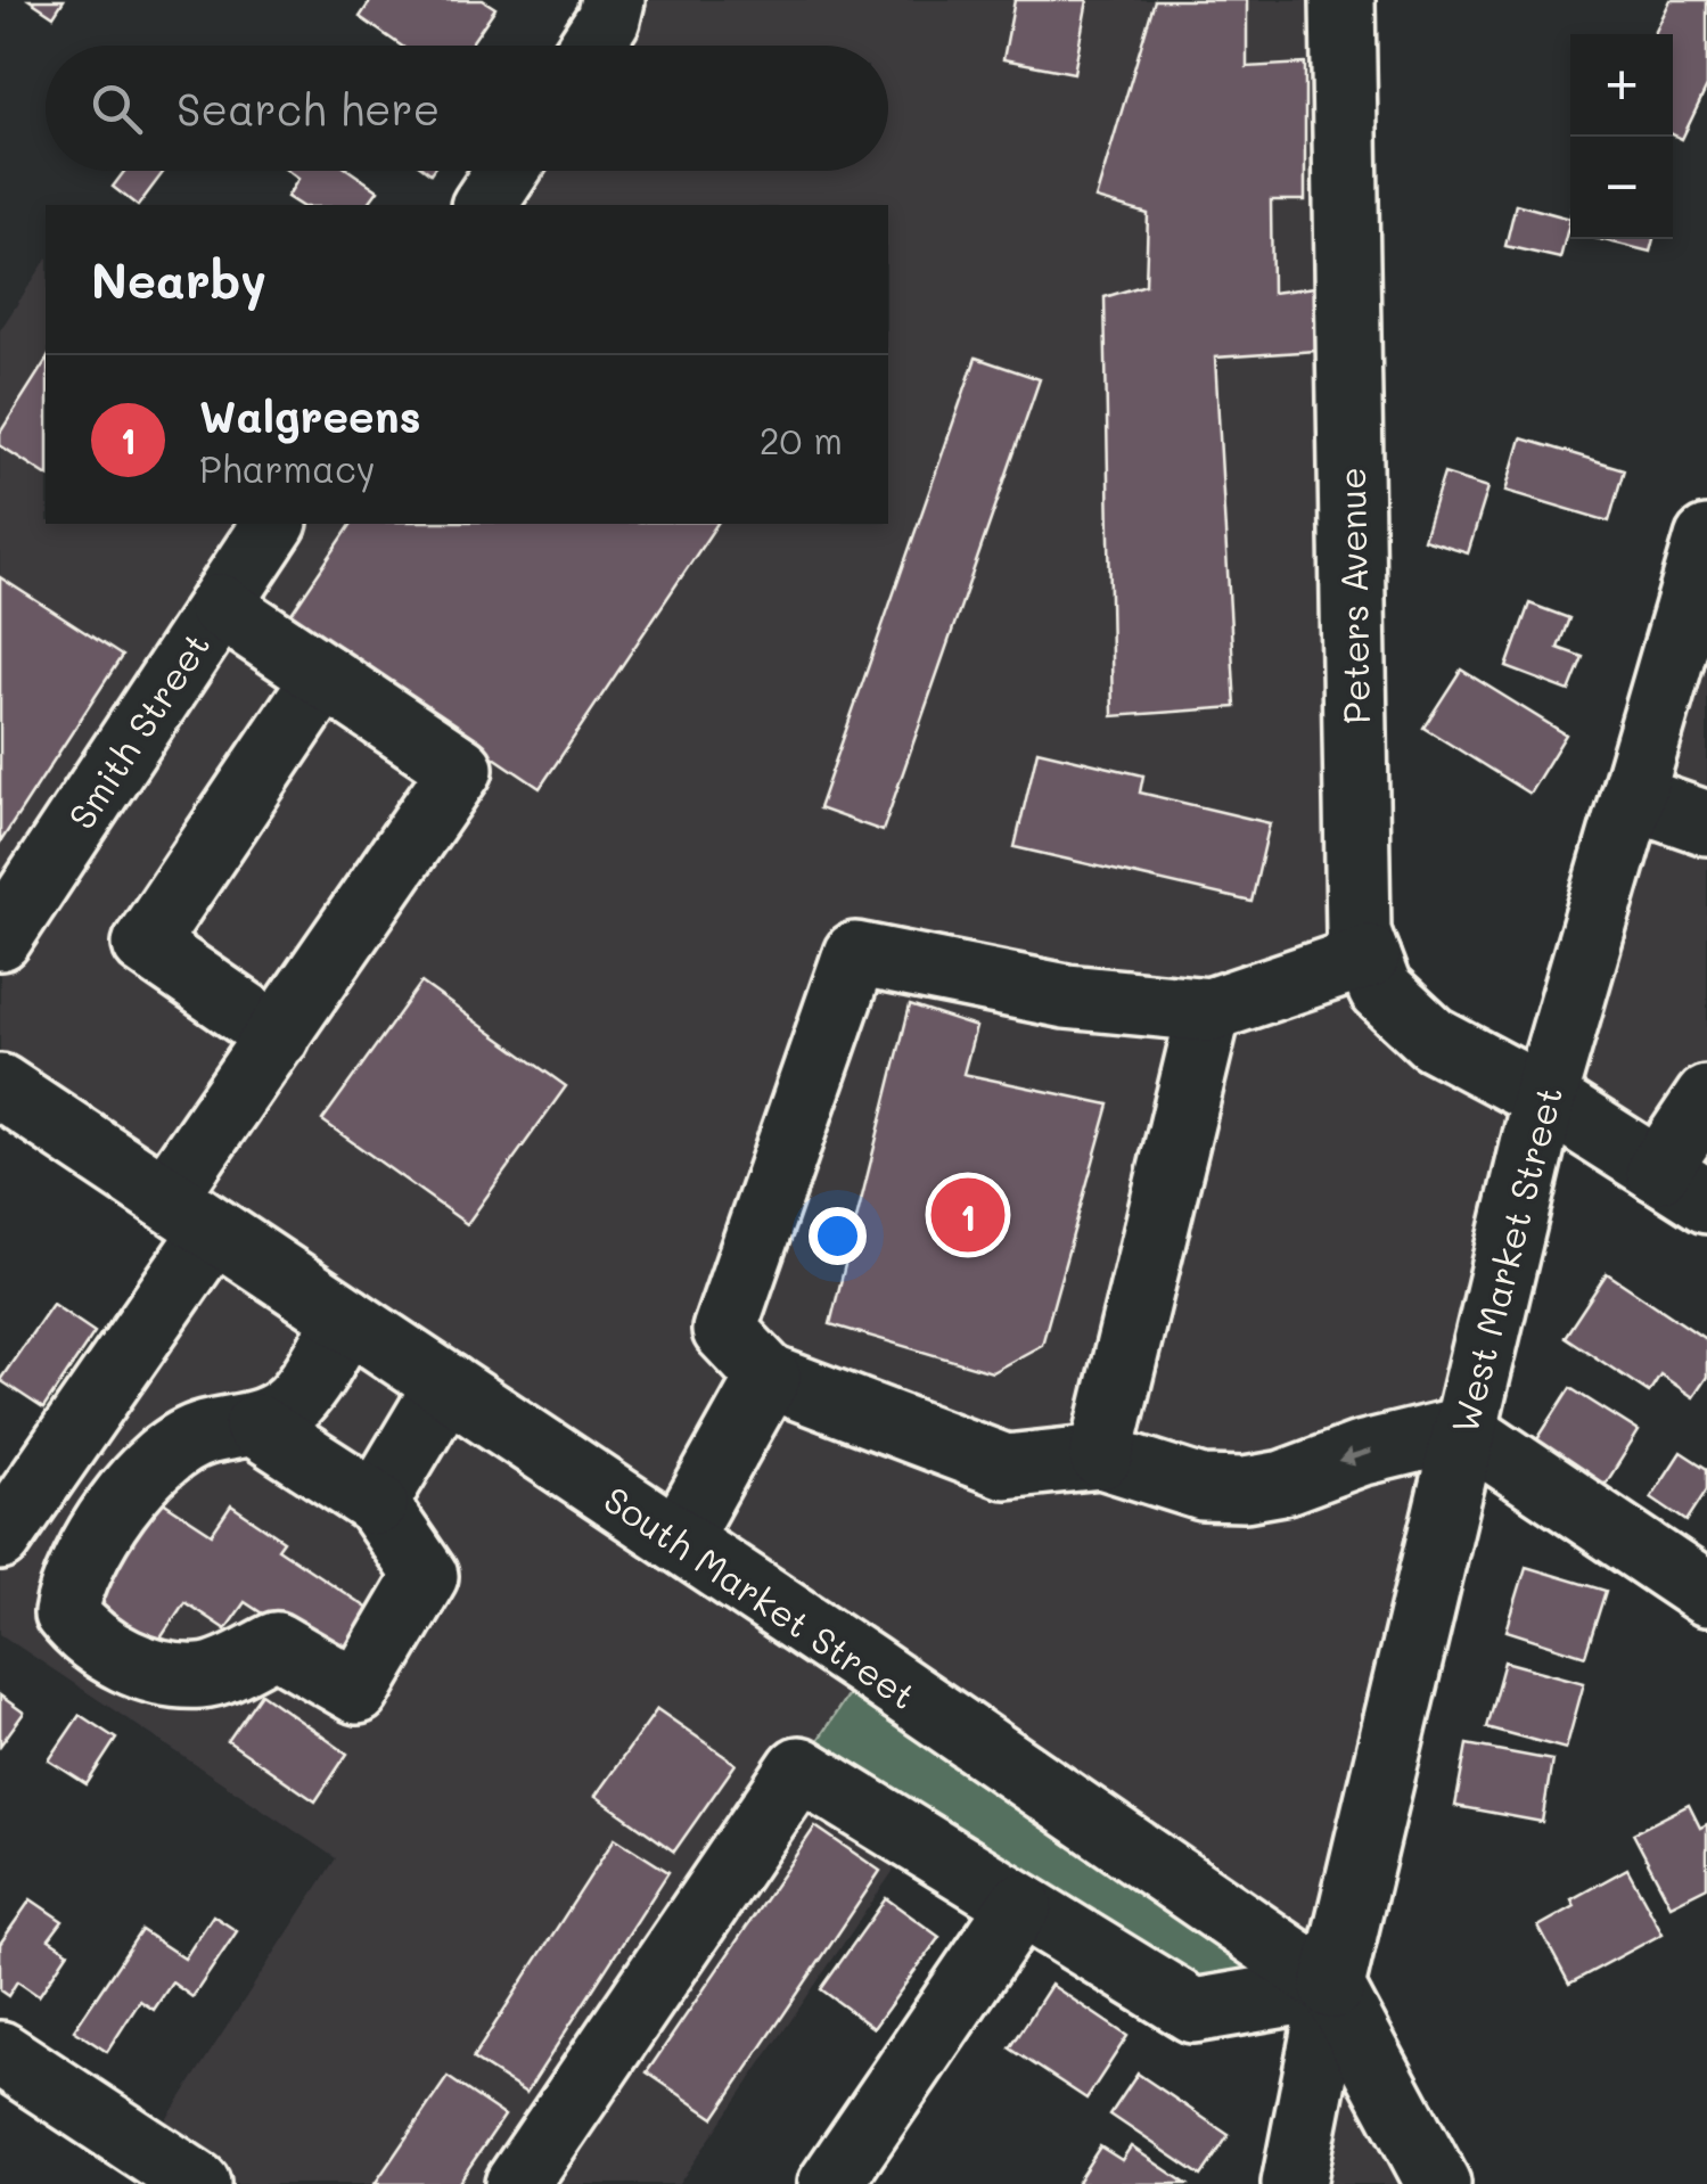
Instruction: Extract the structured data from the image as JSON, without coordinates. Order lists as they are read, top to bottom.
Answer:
{
  "streets": {
    "main road": [
      "Peters Avenue",
      "Smith Street",
      "West Market Street",
      "South Market Street"
    ]
  },
  "crossings": [
    ["Peters Avenue", "West Market Street"],
    ["West Market Street", "South Market Street"]
  ],
  "page": {
    "map_buttons": ["+", "−"],
    "search": "Search here",
    "heading": "Nearby",
    "list": [
      {
        "mark": "1",
        "name": "Walgreens",
        "note": "Pharmacy",
        "value": "20 m"
      }
    ],
    "pins": "1"
  }
}
